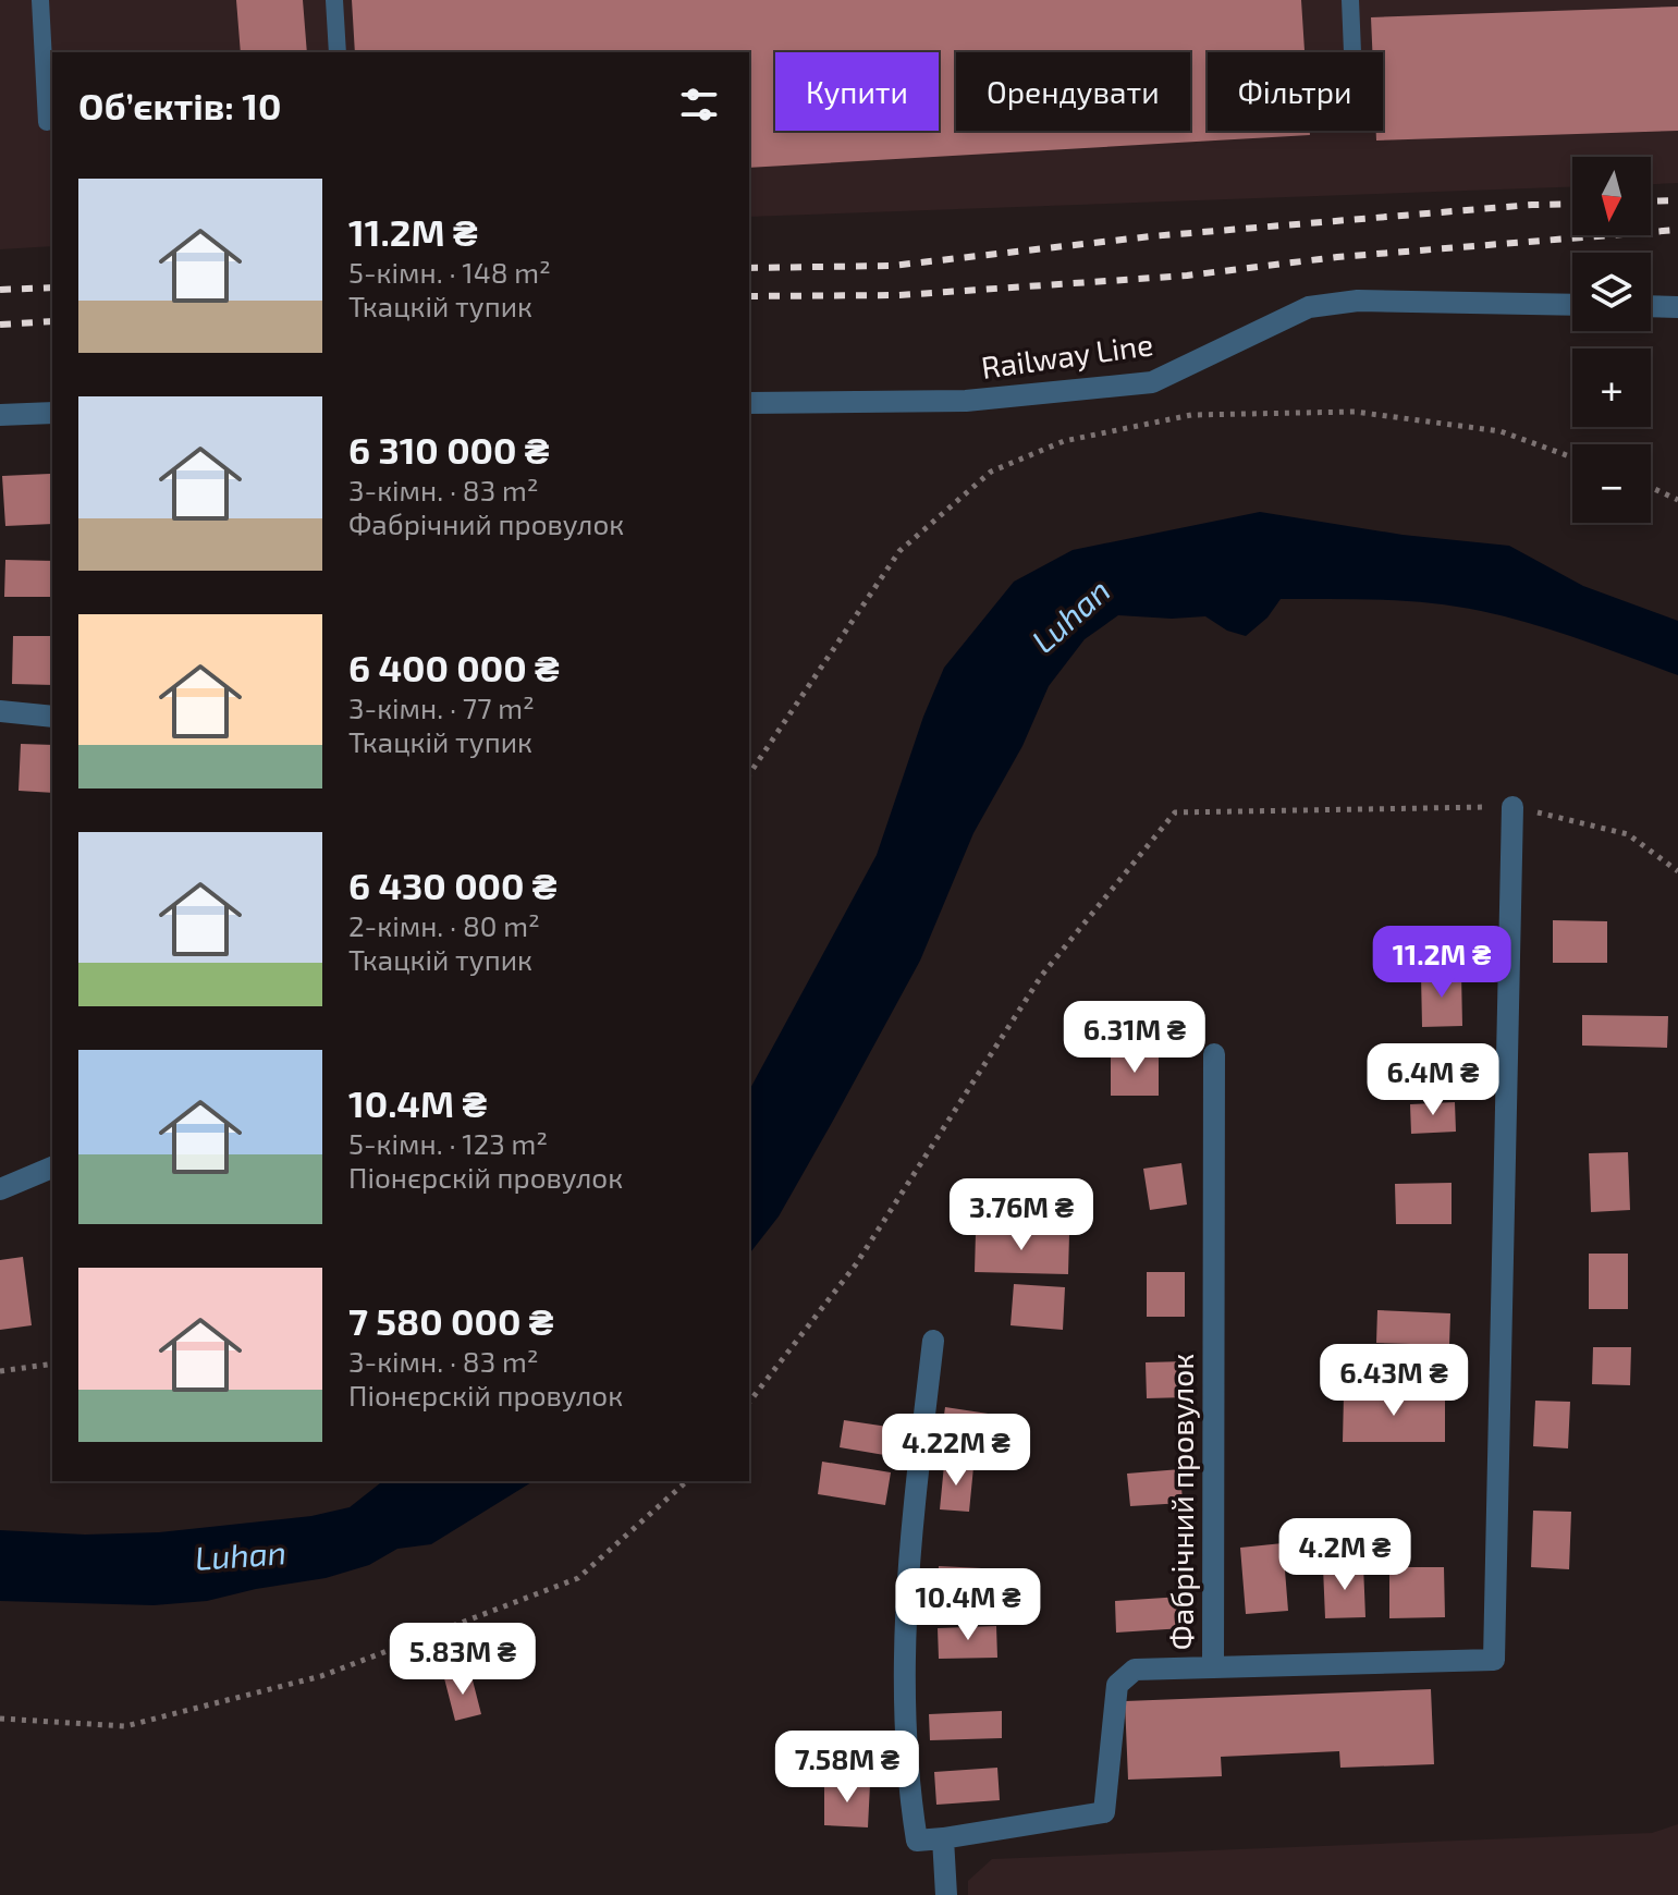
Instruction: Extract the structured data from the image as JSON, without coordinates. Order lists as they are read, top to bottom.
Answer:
{
  "streets": {
    "street": ["Railway Line", "Фабрічний провулок"]
  },
  "water": ["Luhan"],
  "north": "bottom",
  "page": {
    "chip": ["Купити", "Орендувати", "Фільтри"],
    "heading": "Об’єктів: 10",
    "map_buttons": ["+", "−"],
    "list": [
      {
        "name": "11.2M ₴",
        "note": "5-кімн. · 148 m² · Ткацкій тупик"
      },
      {
        "name": "6 310 000 ₴",
        "note": "3-кімн. · 83 m² · Фабрічний провулок"
      },
      {
        "name": "6 400 000 ₴",
        "note": "3-кімн. · 77 m² · Ткацкій тупик"
      },
      {
        "name": "6 430 000 ₴",
        "note": "2-кімн. · 80 m² · Ткацкій тупик"
      },
      {
        "name": "10.4M ₴",
        "note": "5-кімн. · 123 m² · Піонєрскій провулок"
      },
      {
        "name": "7 580 000 ₴",
        "note": "3-кімн. · 83 m² · Піонєрскій провулок"
      }
    ],
    "price": [
      "11.2M ₴",
      "6.31M ₴",
      "6.4M ₴",
      "3.76M ₴",
      "6.43M ₴",
      "4.22M ₴",
      "4.2M ₴",
      "10.4M ₴",
      "5.83M ₴",
      "7.58M ₴"
    ]
  }
}
